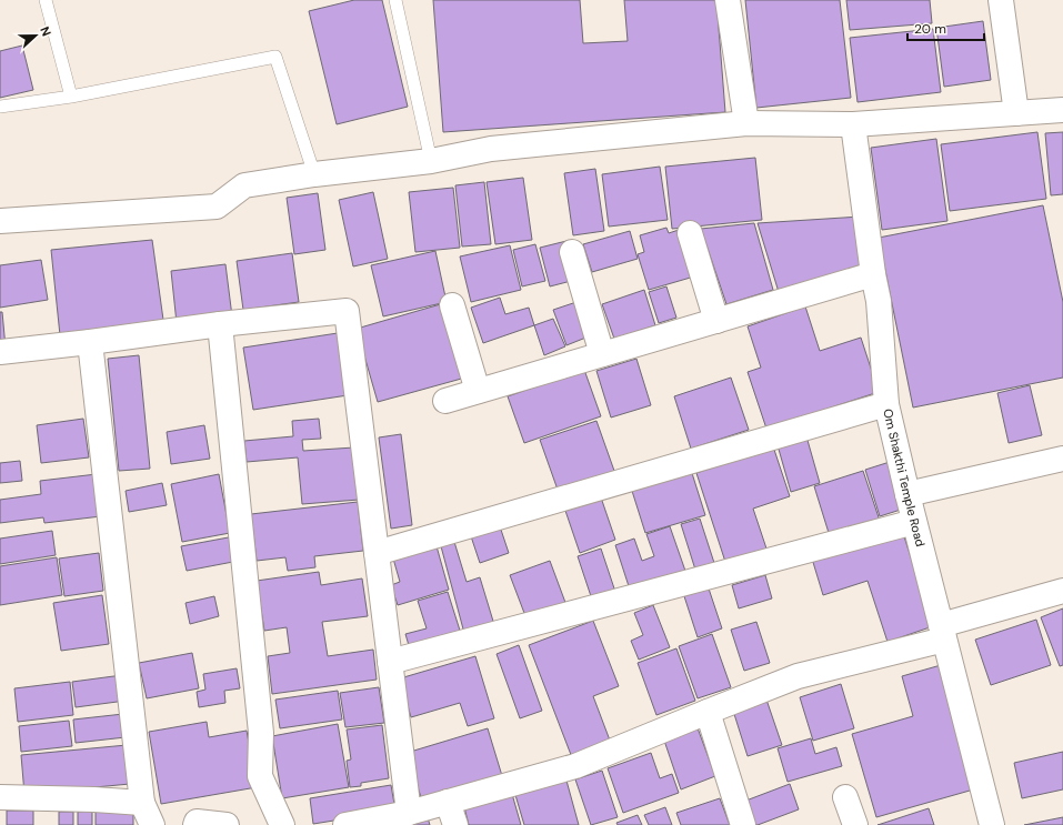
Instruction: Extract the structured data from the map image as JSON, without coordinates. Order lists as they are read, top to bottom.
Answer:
{
  "streets": {
    "street": ["Om Shakthi Temple Road"]
  },
  "scale_bar": "20 m",
  "north": "right"
}
